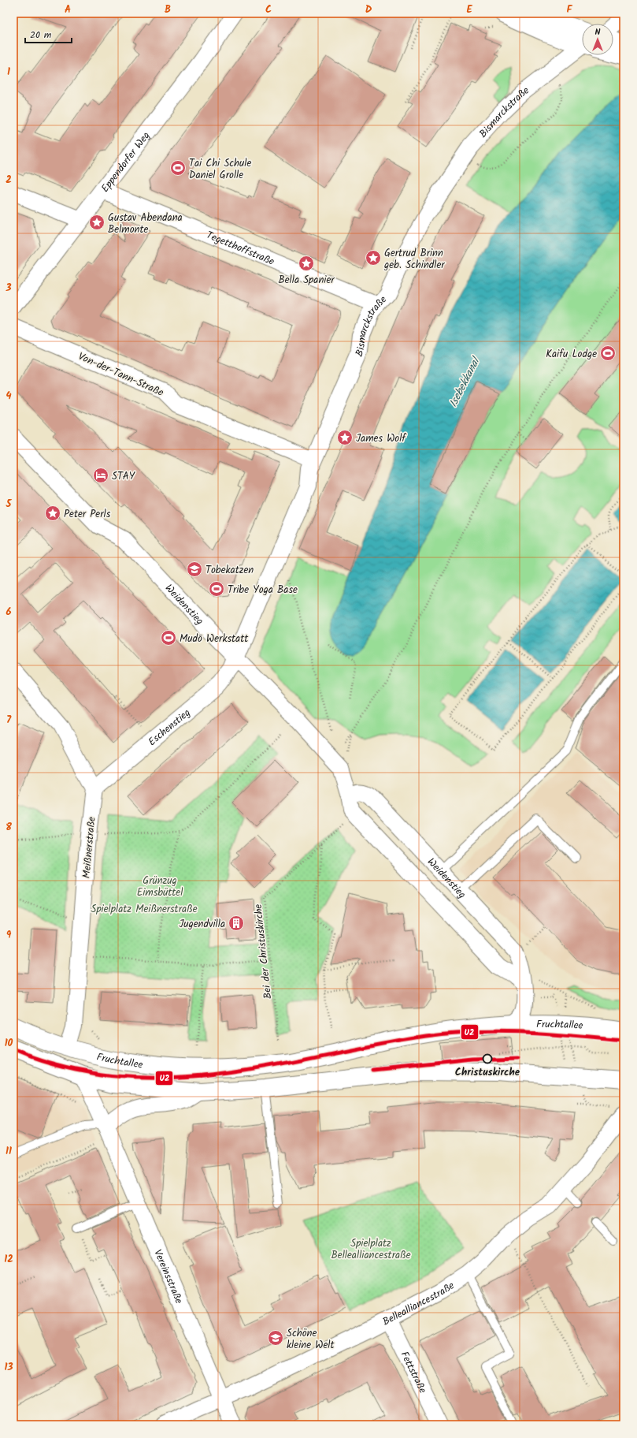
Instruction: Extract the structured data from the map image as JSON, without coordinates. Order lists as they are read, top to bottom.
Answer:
{
  "streets": {
    "main road": ["Fruchtallee"],
    "street": [
      "Bismarckstraße",
      "Eppendorfer Weg",
      "Tegetthoffstraße",
      "Von-der-Tann-Straße",
      "Weidenstieg",
      "Eschenstieg",
      "Meißnerstraße",
      "Vereinsstraße",
      "Bellealliancestraße",
      "Fettstraße"
    ],
    "path": ["Bei der Christuskirche"]
  },
  "crossings": [
    ["Bismarckstraße", "Tegetthoffstraße"],
    ["Bismarckstraße", "Von-der-Tann-Straße"],
    ["Bismarckstraße", "Weidenstieg"],
    ["Bismarckstraße", "Eschenstieg"],
    ["Eppendorfer Weg", "Tegetthoffstraße"],
    ["Weidenstieg", "Eschenstieg"],
    ["Weidenstieg", "Fruchtallee"],
    ["Eschenstieg", "Meißnerstraße"],
    ["Meißnerstraße", "Fruchtallee"],
    ["Vereinsstraße", "Bellealliancestraße"],
    ["Bellealliancestraße", "Fettstraße"]
  ],
  "water": ["Isebekkanal"],
  "parks": ["Grünzug Eimsbüttel", "Spielplatz Meißnerstraße", "Spielplatz Bellealliancestraße"],
  "places": {
    "sports": [
      "Tai Chi Schule Daniel Grolle",
      "Kaifu Lodge",
      "Tribe Yoga Base",
      "Mudō Werkstatt"
    ],
    "place": [
      "Gustav Abendana Belmonte",
      "Gertrud Brinn geb. Schindler",
      "Bella Spanier",
      "James Wolf",
      "Peter Perls"
    ],
    "hotel": ["STAY"],
    "school or university": ["Tobekatzen", "Schöne kleine Welt"],
    "building": ["Jugendvilla"],
    "other": ["Christuskirche"]
  },
  "lines": ["transit line U2"],
  "scale_bar": "20 m",
  "north": "top",
  "grid": {
    "columns": [
      "A",
      "B",
      "C",
      "D",
      "E",
      "F"
    ],
    "rows": [
      "1",
      "2",
      "3",
      "4",
      "5",
      "6",
      "7",
      "8",
      "9",
      "10",
      "11",
      "12",
      "13"
    ]
  }
}
